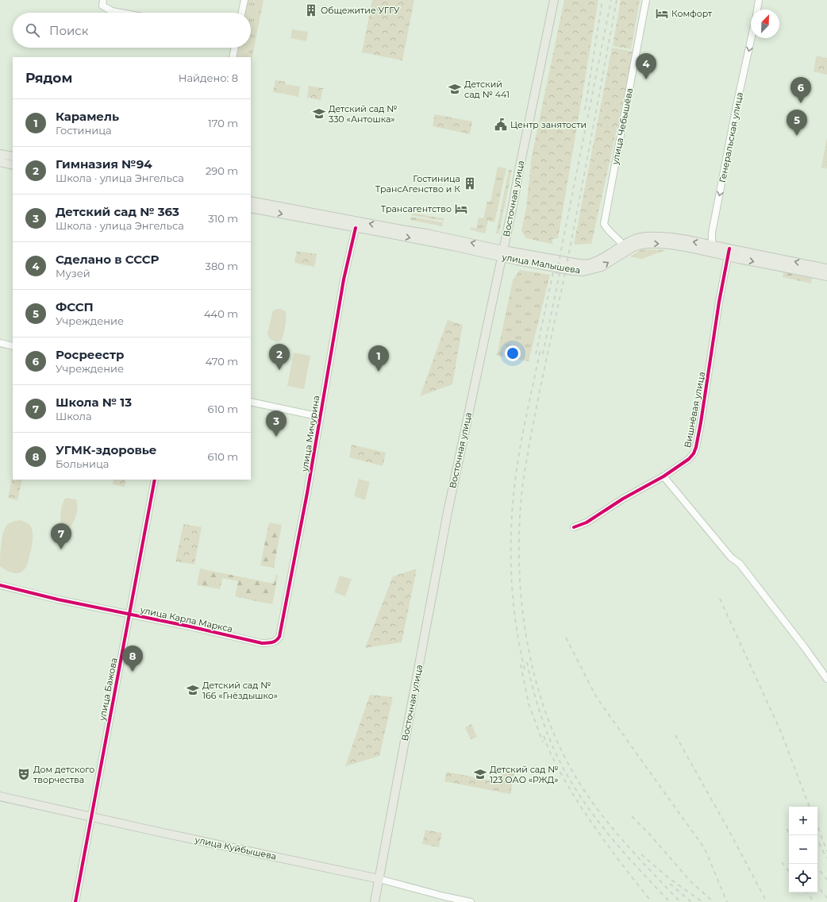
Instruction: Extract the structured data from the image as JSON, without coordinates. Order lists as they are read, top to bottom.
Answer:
{
  "streets": {
    "main road": ["Восточная улица", "улица Малышева", "улица Куйбышева"],
    "street": [
      "улица Чебышёва",
      "Генеральская улица",
      "Вишнёвая улица",
      "улица Мичурина",
      "улица Карла Маркса",
      "улица Бажова"
    ]
  },
  "crossings": [
    ["улица Чебышёва", "улица Малышева"],
    ["Генеральская улица", "улица Малышева"],
    ["Восточная улица", "улица Малышева"],
    ["Восточная улица", "улица Куйбышева"],
    ["улица Малышева", "Вишнёвая улица"],
    ["улица Малышева", "улица Мичурина"],
    ["улица Мичурина", "улица Карла Маркса"],
    ["улица Карла Маркса", "улица Бажова"],
    ["улица Бажова", "улица Куйбышева"]
  ],
  "one_way": ["Генеральская улица"],
  "places": {
    "building": ["Общежитие УГГУ", "Гостиница ТрансАгенство и К"],
    "hotel": ["Комфорт", "Трансагентство"],
    "school or university": [
      "Детский сад № 441",
      "Детский сад № 330 «Антошка»",
      "Детский сад № 166 «Гнёздышко»",
      "Детский сад № 123 ОАО «РЖД»"
    ],
    "public building": ["Центр занятости"],
    "theatre": ["Дом детского творчества"]
  },
  "north": "top right",
  "page": {
    "search": "Поиск",
    "pins": [
      "4",
      "6",
      "5",
      "2",
      "1",
      "3",
      "7",
      "8"
    ],
    "heading": ["Рядом", "Найдено: 8"],
    "list": [
      {
        "mark": "1",
        "name": "Карамель",
        "note": "Гостиница",
        "value": "170 m"
      },
      {
        "mark": "2",
        "name": "Гимназия №94",
        "note": "Школа · улица Энгельса",
        "value": "290 m"
      },
      {
        "mark": "3",
        "name": "Детский сад № 363",
        "note": "Школа · улица Энгельса",
        "value": "310 m"
      },
      {
        "mark": "4",
        "name": "Сделано в СССР",
        "note": "Музей",
        "value": "380 m"
      },
      {
        "mark": "5",
        "name": "ФССП",
        "note": "Учреждение",
        "value": "440 m"
      },
      {
        "mark": "6",
        "name": "Росреестр",
        "note": "Учреждение",
        "value": "470 m"
      },
      {
        "mark": "7",
        "name": "Школа № 13",
        "note": "Школа",
        "value": "610 m"
      },
      {
        "mark": "8",
        "name": "УГМК-здоровье",
        "note": "Больница",
        "value": "610 m"
      }
    ],
    "map_buttons": ["+", "−"]
  }
}
